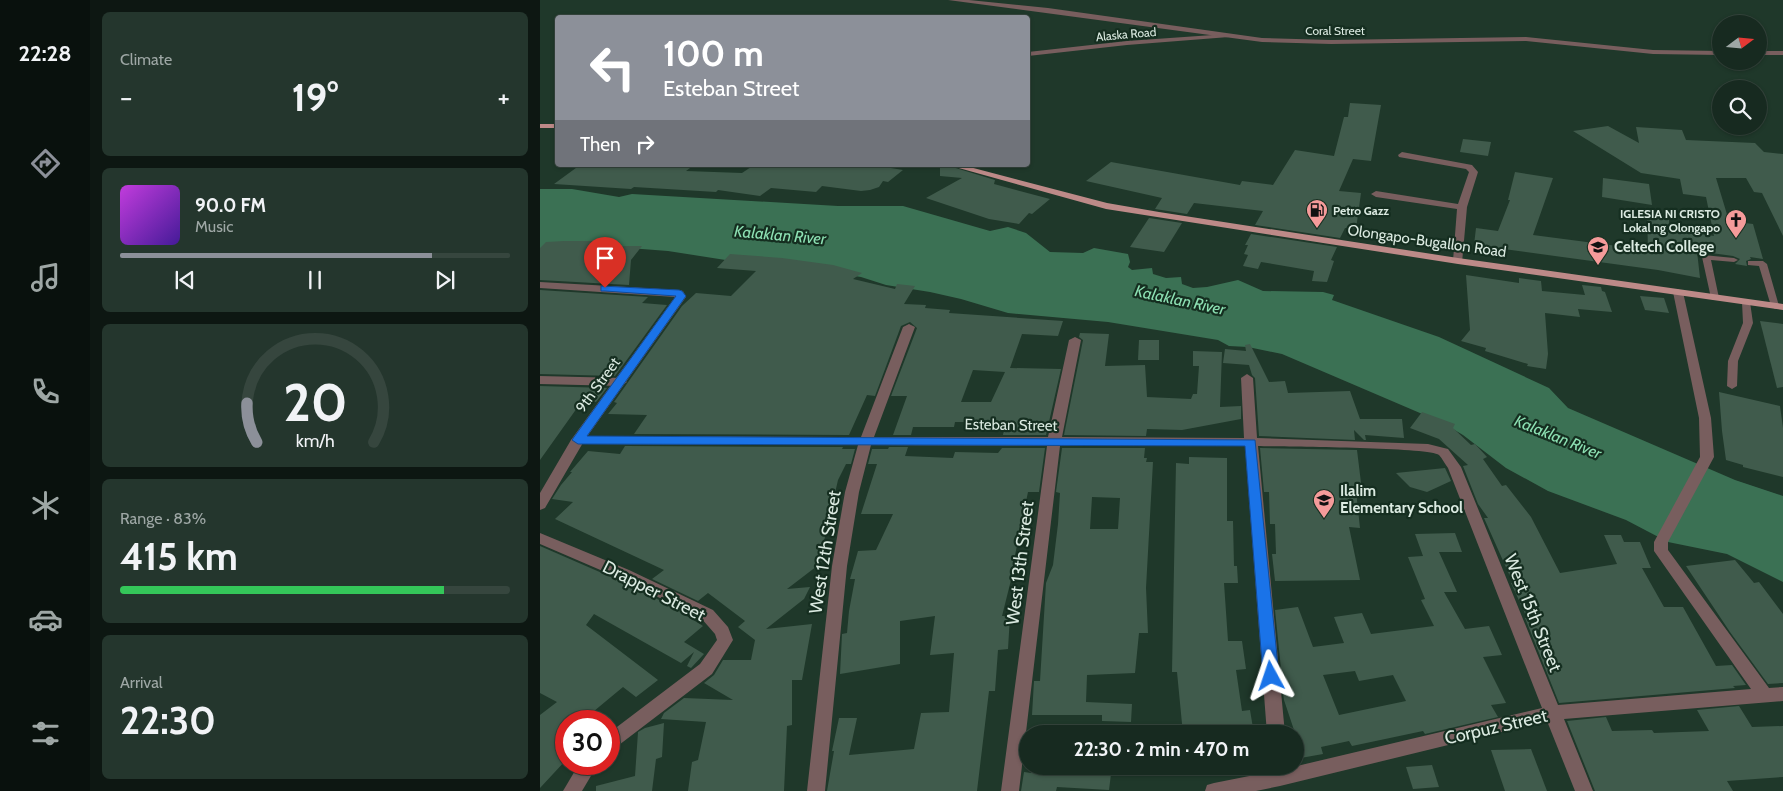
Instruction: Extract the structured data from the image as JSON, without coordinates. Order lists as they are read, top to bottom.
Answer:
{
  "streets": {
    "main road": ["Olongapo-Bugallon Road"],
    "street": [
      "Coral Street",
      "9th Street",
      "Esteban Street",
      "West 12th Street",
      "West 13th Street",
      "Drapper Street",
      "West 15th Street",
      "Corpuz Street"
    ],
    "lane": ["Alaska Road"]
  },
  "crossings": [
    ["Coral Street", "Alaska Road"],
    ["9th Street", "Esteban Street"],
    ["Esteban Street", "West 12th Street"],
    ["Esteban Street", "West 13th Street"],
    ["Esteban Street", "West 15th Street"],
    ["West 15th Street", "Corpuz Street"]
  ],
  "water": ["Kalaklan River"],
  "places": {
    "fuel station": ["Petro Gazz"],
    "church": ["IGLESIA NI CRISTO Lokal ng Olongapo"],
    "school or university": ["Celtech College", "Ilalim Elementary School"]
  },
  "north": "right",
  "page": {
    "tabs": "22:28",
    "tile": [
      "Climate",
      ["Range · 83%", "415 km"],
      ["Arrival", "22:30"]
    ],
    "turn": ["100 m", "Esteban Street"],
    "heat": ["−", "19°", "+"],
    "then": "Then",
    "song": ["90.0 FM", "Music"],
    "limit": "30",
    "trip": "22:30 · 2 min · 470 m",
    "gauge": ["20", "km/h"]
  }
}
